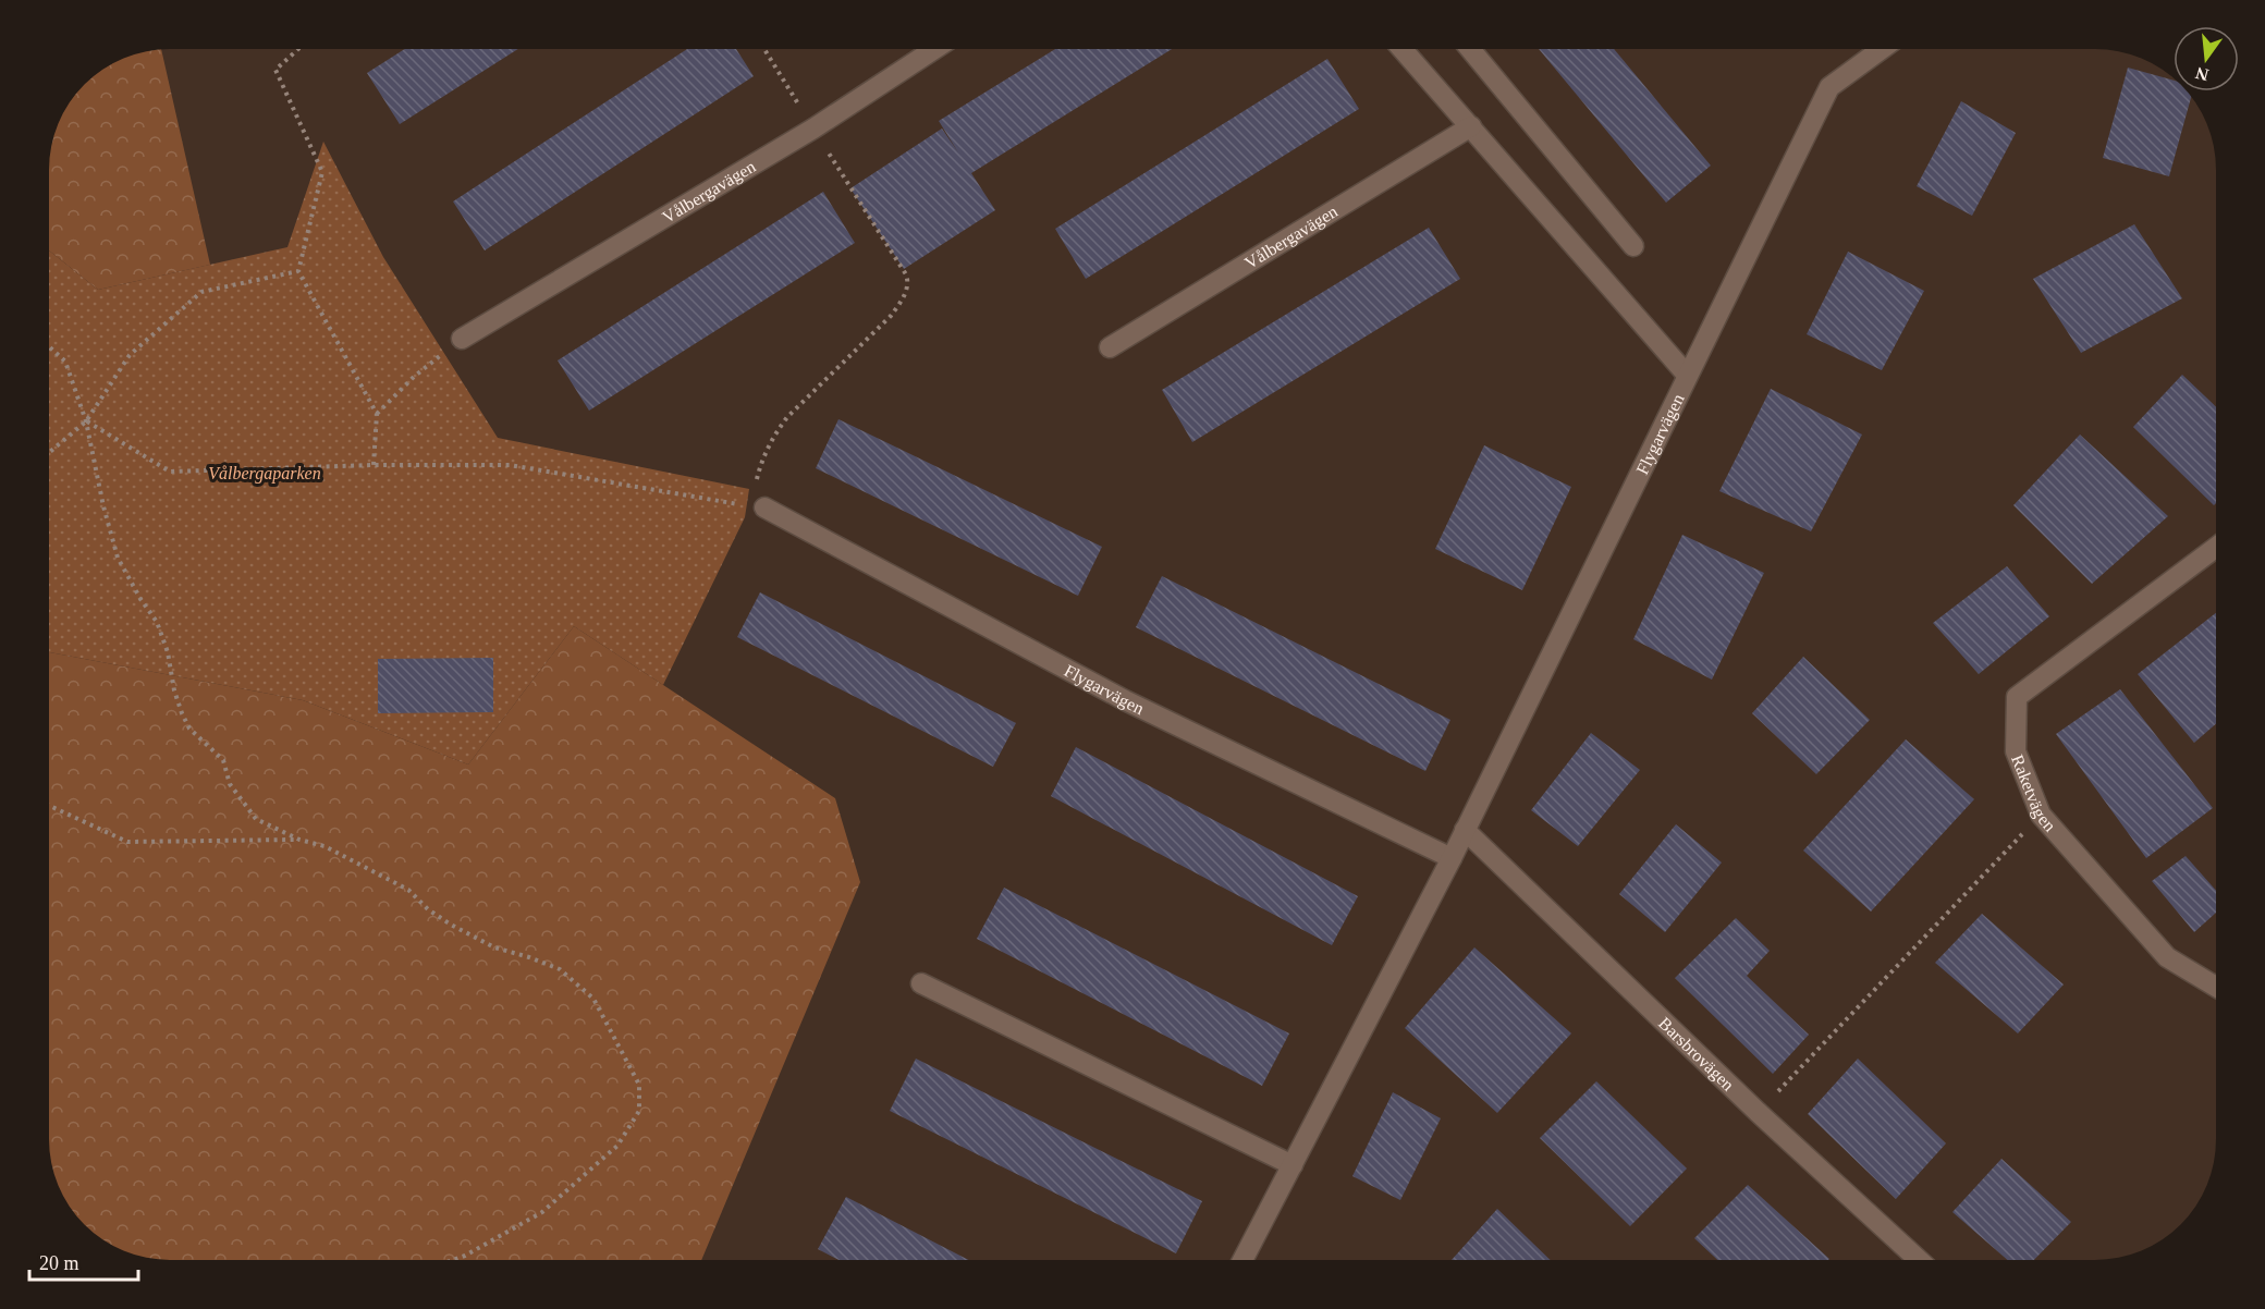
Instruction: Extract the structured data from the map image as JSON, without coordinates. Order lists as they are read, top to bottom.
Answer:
{
  "streets": {
    "street": [
      "Vålbergavägen",
      "Flygarvägen",
      "Raketvägen",
      "Barsbrovägen"
    ]
  },
  "crossings": [
    ["Flygarvägen", "Barsbrovägen"]
  ],
  "parks": ["Vålbergaparken"],
  "scale_bar": "20 m",
  "north": "bottom"
}
